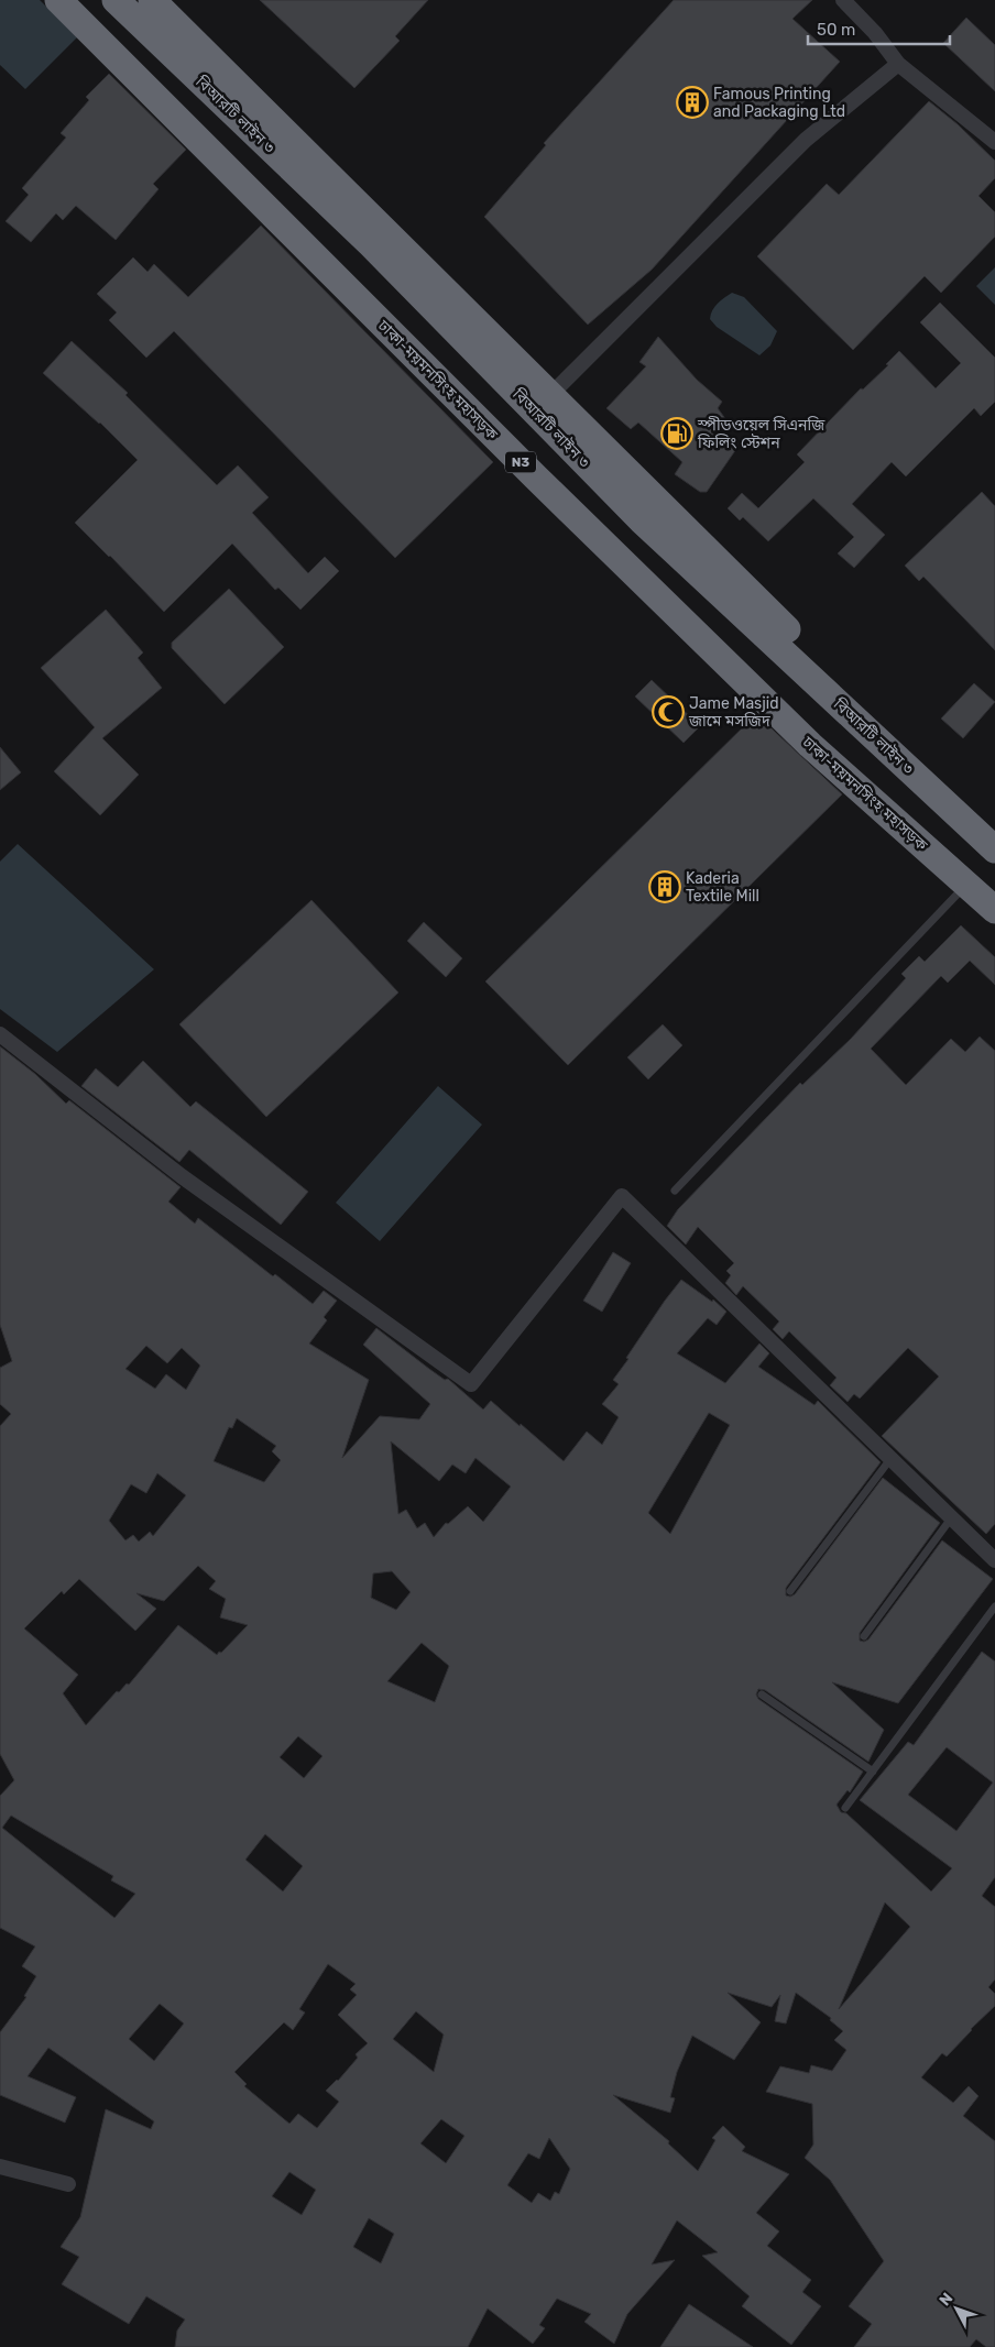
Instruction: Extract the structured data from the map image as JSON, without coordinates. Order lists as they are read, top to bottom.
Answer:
{
  "streets": {
    "highway": ["বিআরটি লাইন ৩", "ঢাকা-ময়মনসিংহ মহাসড়ক", "N3"]
  },
  "places": {
    "building": ["Famous Printing and Packaging Ltd", "Kaderia Textile Mill"],
    "fuel station": ["স্পীডওয়েল সিএনজি ফিলিং স্টেশন"],
    "mosque": ["Jame Masjid জামে মসজিদ"]
  },
  "scale_bar": "50 m",
  "north": "top left"
}
